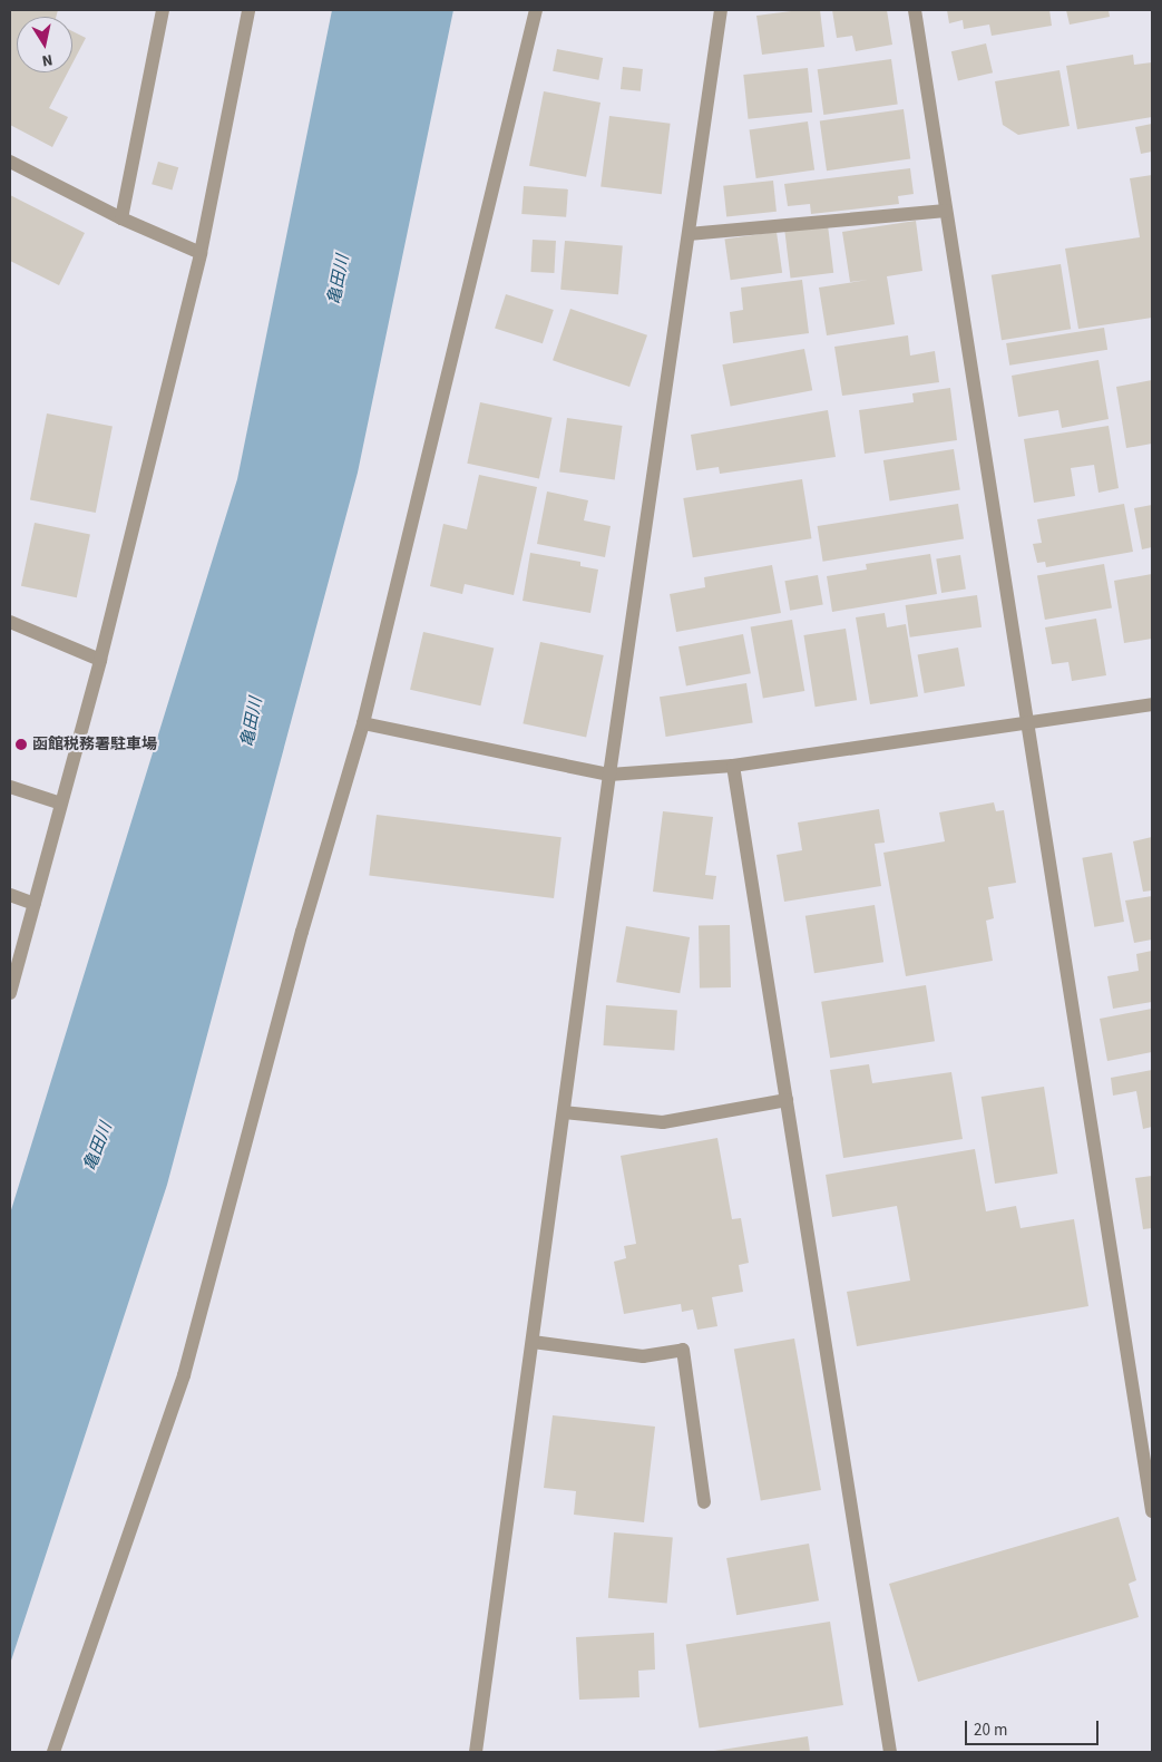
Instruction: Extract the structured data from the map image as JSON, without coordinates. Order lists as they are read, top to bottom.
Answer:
{
  "water": ["亀田川"],
  "places": ["函館税務署駐車場"],
  "scale_bar": "20 m",
  "north": "bottom"
}
